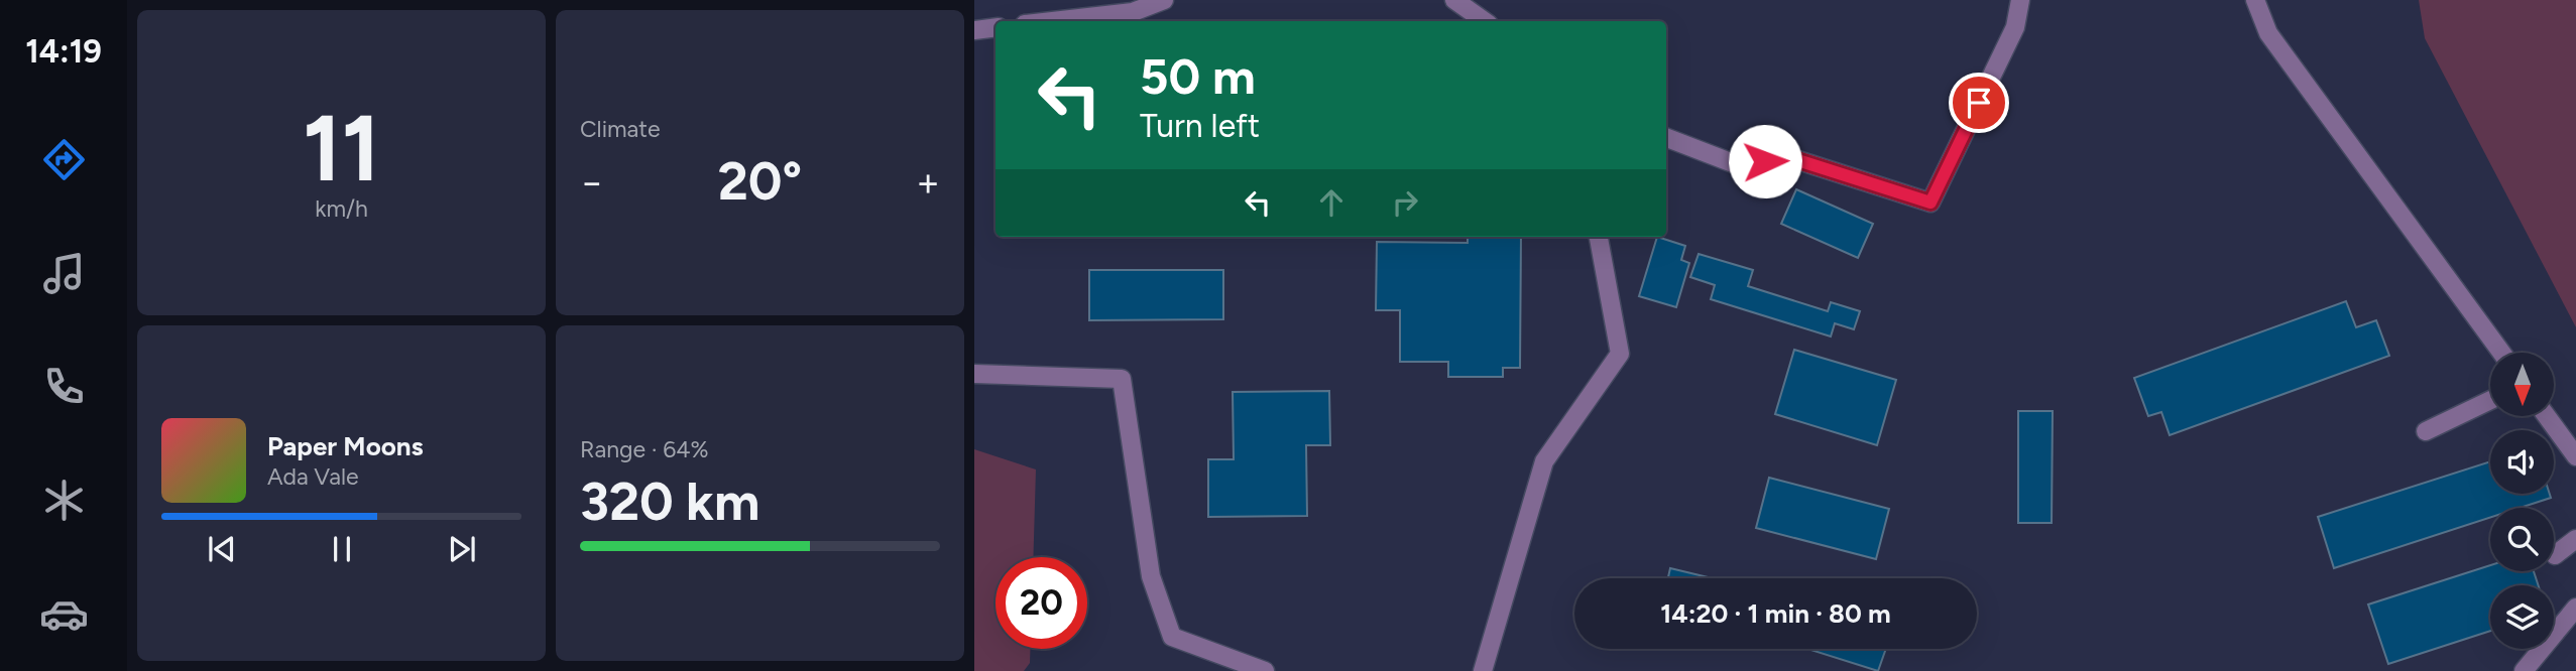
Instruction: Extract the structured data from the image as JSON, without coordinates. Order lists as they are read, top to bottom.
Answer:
{
  "north": "bottom",
  "page": {
    "tabs": "14:19",
    "tile": [
      ["11", "km/h"],
      "Climate",
      ["Range · 64%", "320 km"]
    ],
    "turn": ["50 m", "Turn left"],
    "heat": ["−", "20°", "+"],
    "song": ["Paper Moons", "Ada Vale"],
    "limit": "20",
    "trip": "14:20 · 1 min · 80 m"
  }
}
